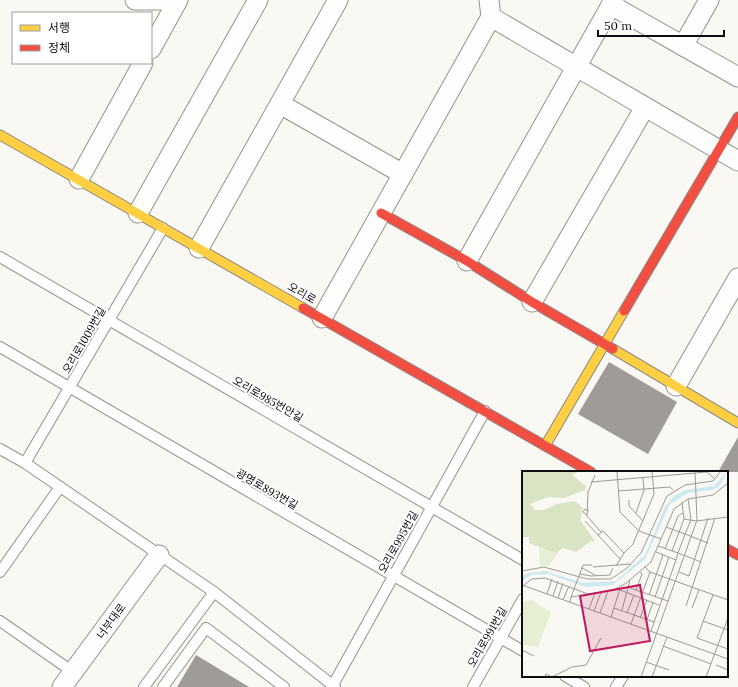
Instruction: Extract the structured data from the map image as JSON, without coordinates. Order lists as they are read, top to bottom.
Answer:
{
  "streets": {
    "street": ["오리로", "너부대로"],
    "lane": [
      "오리로1009번길",
      "오리로985번안길",
      "광명로893번길",
      "오리로995번길",
      "오리로991번길"
    ]
  },
  "crossings": [
    ["오리로", "오리로1009번길"],
    ["오리로", "오리로995번길"],
    ["오리로1009번길", "오리로985번안길"],
    ["오리로1009번길", "광명로893번길"],
    ["오리로985번안길", "오리로995번길"],
    ["광명로893번길", "오리로995번길"],
    ["광명로893번길", "오리로991번길"]
  ],
  "legend": ["서행", "정체"],
  "scale_bar": "50 m"
}
